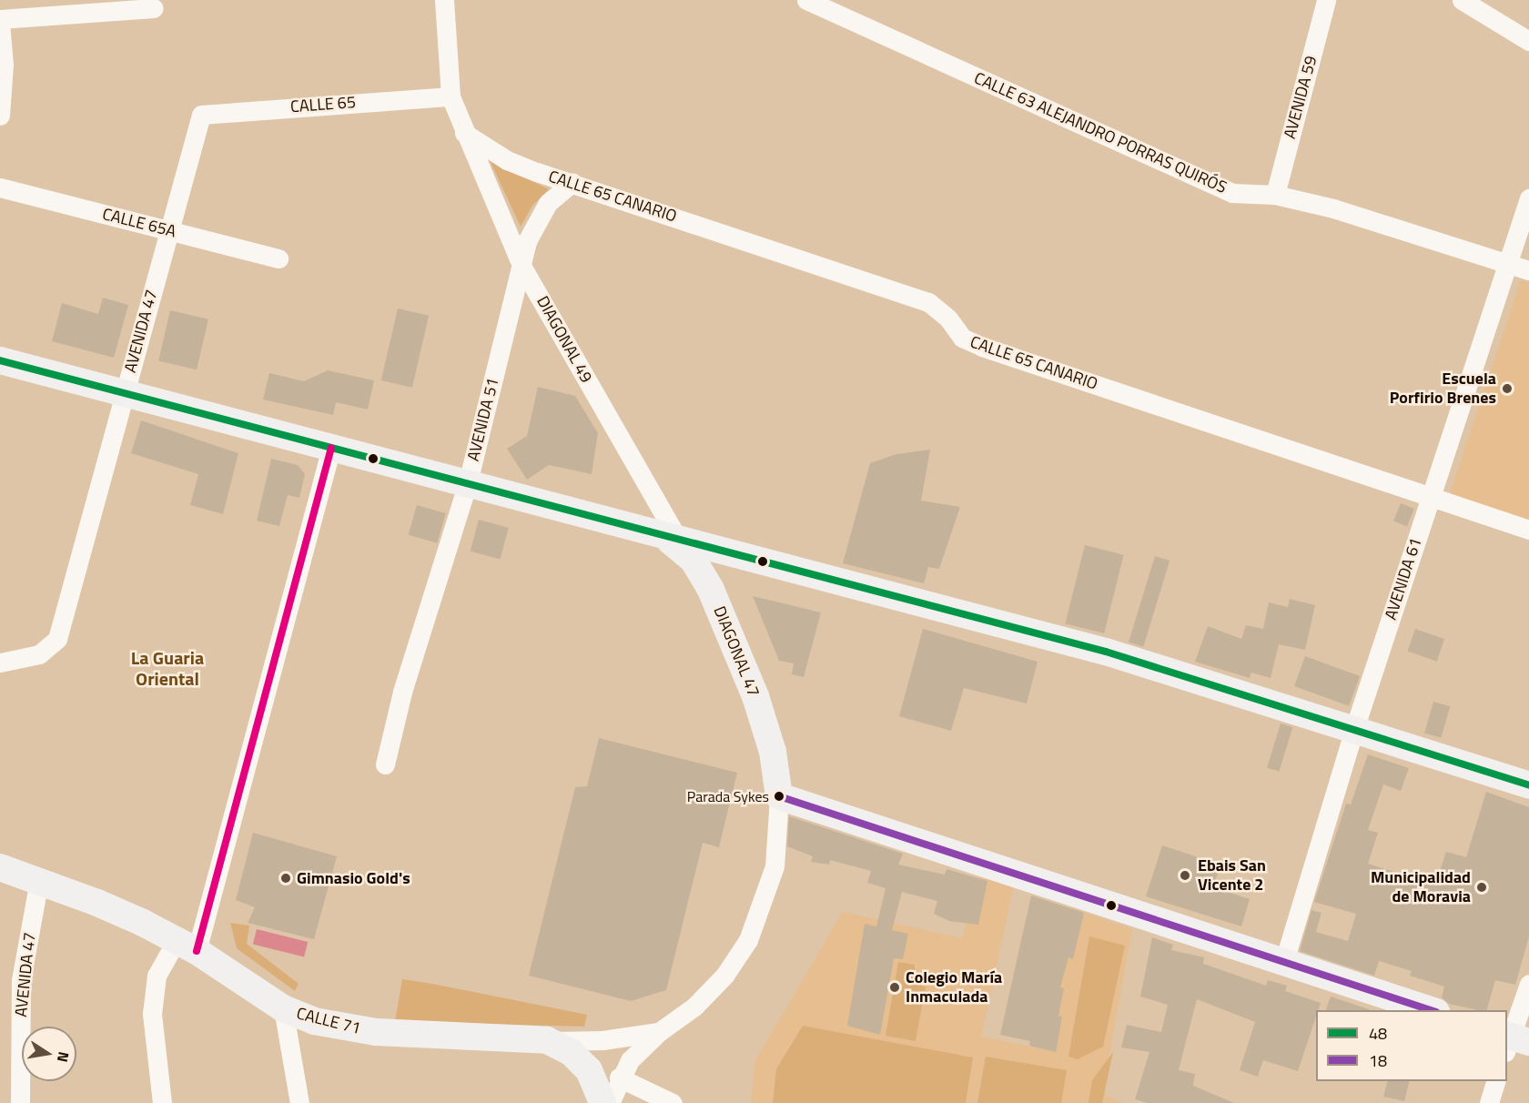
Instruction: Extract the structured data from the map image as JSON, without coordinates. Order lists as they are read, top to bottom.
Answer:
{
  "streets": {
    "main road": ["DIAGONAL 47", "CALLE 71"],
    "street": [
      "AVENIDA 59",
      "CALLE 65",
      "CALLE 63 ALEJANDRO PORRAS QUIRÓS",
      "CALLE 65 CANARIO",
      "CALLE 65A",
      "AVENIDA 47",
      "DIAGONAL 49",
      "AVENIDA 51",
      "AVENIDA 61"
    ]
  },
  "crossings": [
    ["AVENIDA 59", "CALLE 63 ALEJANDRO PORRAS QUIRÓS"],
    ["CALLE 65", "AVENIDA 47"],
    ["CALLE 65", "DIAGONAL 49"],
    ["CALLE 63 ALEJANDRO PORRAS QUIRÓS", "AVENIDA 61"],
    ["CALLE 65 CANARIO", "DIAGONAL 49"],
    ["CALLE 65 CANARIO", "AVENIDA 51"],
    ["CALLE 65 CANARIO", "AVENIDA 61"],
    ["CALLE 65A", "AVENIDA 47"],
    ["AVENIDA 47", "CALLE 71"],
    ["DIAGONAL 49", "AVENIDA 51"],
    ["DIAGONAL 49", "DIAGONAL 47"]
  ],
  "districts": ["La Guaria Oriental"],
  "places": [
    "Escuela Porfirio Brenes",
    "Parada Sykes",
    "Ebais San Vicente 2",
    "Gimnasio Gold's",
    "Municipalidad de Moravia",
    "Colegio María Inmaculada"
  ],
  "lines": ["transit line 48", "transit line 18"],
  "legend": ["48", "18"],
  "north": "right"
}
